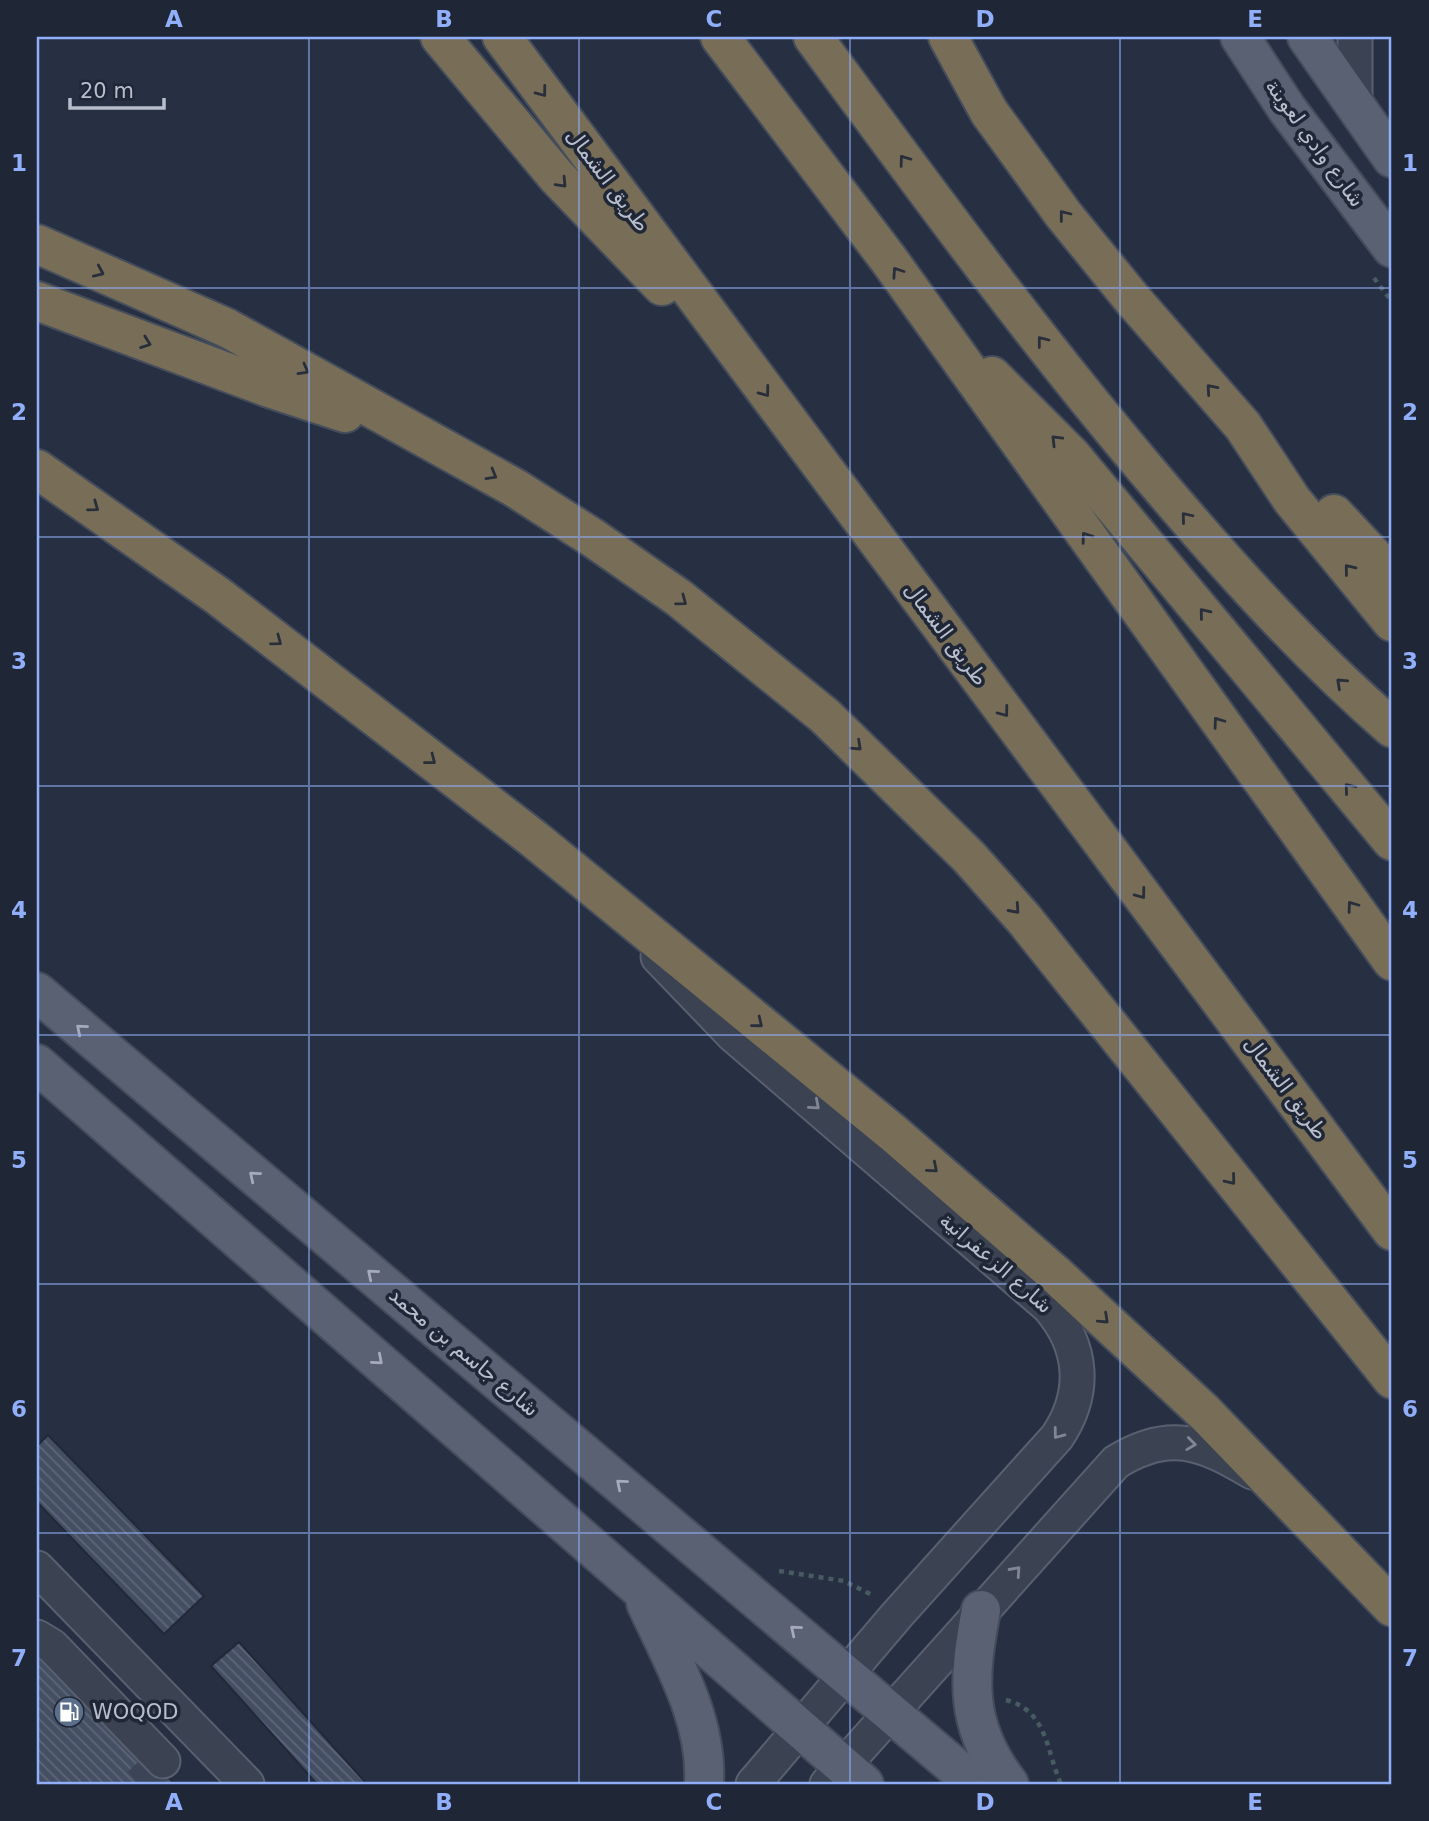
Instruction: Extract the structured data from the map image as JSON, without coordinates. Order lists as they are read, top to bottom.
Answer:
{
  "streets": {
    "highway": ["طريق الشمال"],
    "main road": ["شارع وادي لعوينة", "شارع جاسم بن محمد"],
    "street": ["شارع الزعفرانية"]
  },
  "crossings": [
    ["شارع الزعفرانية", "شارع جاسم بن محمد"]
  ],
  "places": {
    "fuel station": ["WOQOD"]
  },
  "scale_bar": "20 m",
  "grid": {
    "columns": [
      "A",
      "B",
      "C",
      "D",
      "E"
    ],
    "rows": [
      "1",
      "2",
      "3",
      "4",
      "5",
      "6",
      "7"
    ]
  }
}
